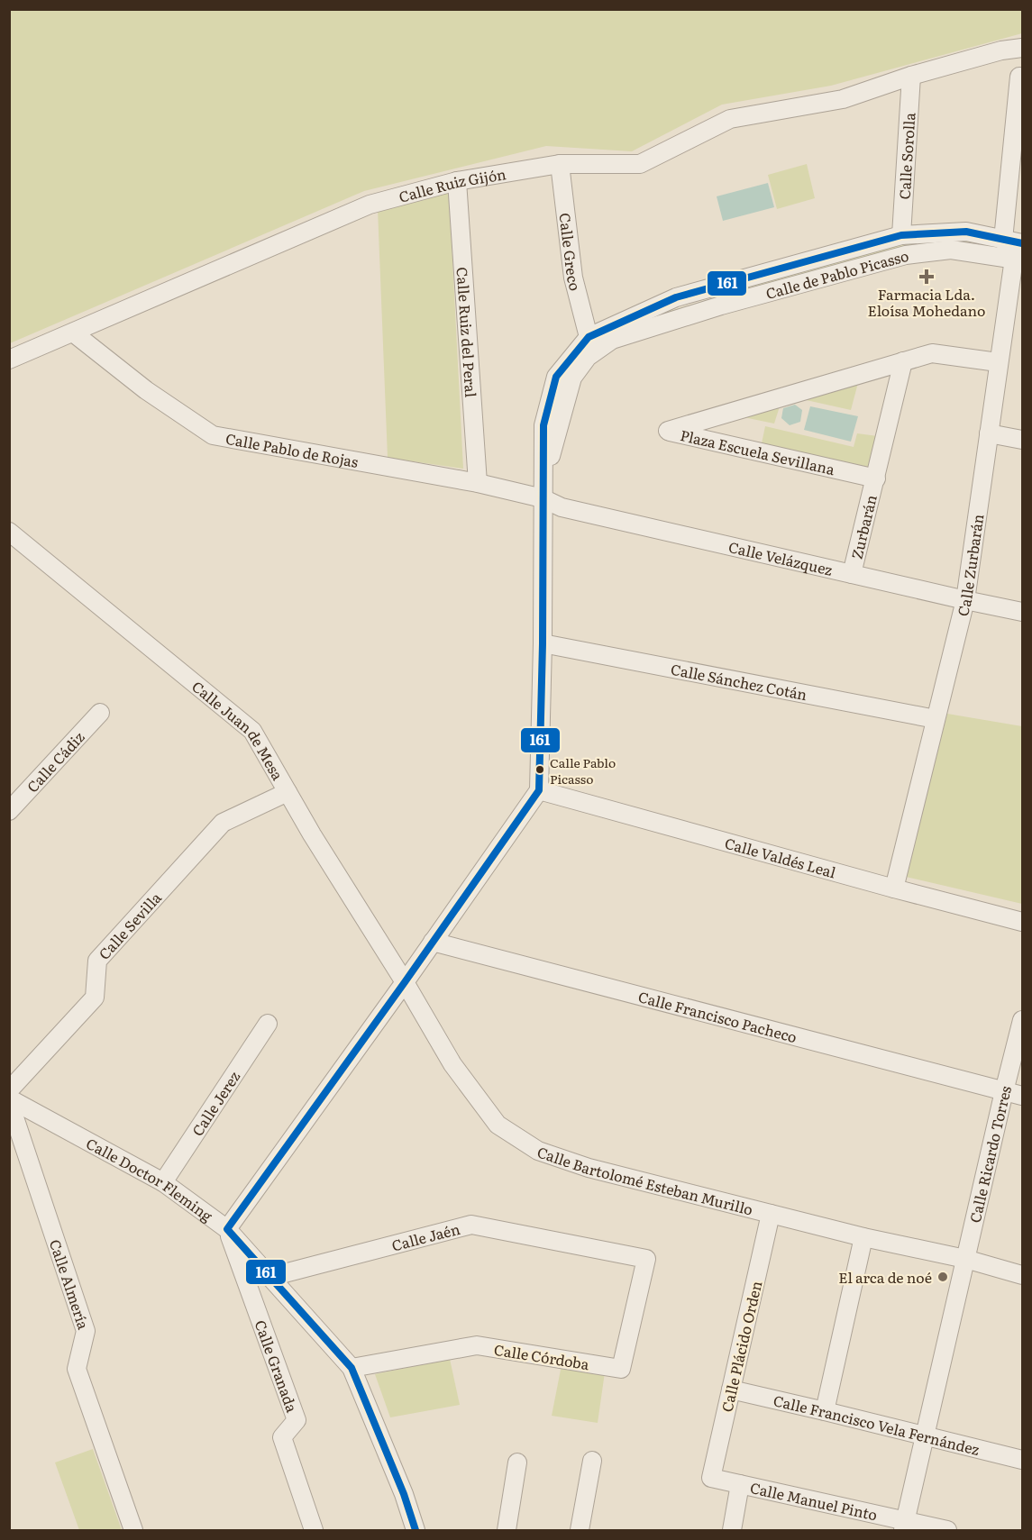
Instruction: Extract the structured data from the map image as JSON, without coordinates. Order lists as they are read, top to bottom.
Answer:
{
  "streets": {
    "street": [
      "Calle Sorolla",
      "Calle Ruiz Gijón",
      "Calle Greco",
      "Calle de Pablo Picasso",
      "Calle Ruiz del Peral",
      "Calle Pablo de Rojas",
      "Plaza Escuela Sevillana",
      "Zurbarán",
      "Calle Velázquez",
      "Calle Zurbarán",
      "Calle Sánchez Cotán",
      "Calle Juan de Mesa",
      "Calle Cádiz",
      "Calle Valdés Leal",
      "Calle Sevilla",
      "Calle Francisco Pacheco",
      "Calle Jerez",
      "Calle Ricardo Torres",
      "Calle Bartolomé Esteban Murillo",
      "Calle Doctor Fleming",
      "Calle Jaén",
      "Calle Almería",
      "Calle Plácido Orden",
      "Calle Córdoba",
      "Calle Granada",
      "Calle Francisco Vela Fernández",
      "Calle Manuel Pinto"
    ]
  },
  "crossings": [
    ["Calle Sorolla", "Calle Ruiz Gijón"],
    ["Calle Sorolla", "Calle de Pablo Picasso"],
    ["Calle Ruiz Gijón", "Calle Greco"],
    ["Calle Ruiz Gijón", "Calle Ruiz del Peral"],
    ["Calle Ruiz Gijón", "Calle Pablo de Rojas"],
    ["Calle Greco", "Calle de Pablo Picasso"],
    ["Calle de Pablo Picasso", "Calle Pablo de Rojas"],
    ["Calle de Pablo Picasso", "Calle Velázquez"],
    ["Calle de Pablo Picasso", "Calle Zurbarán"],
    ["Calle de Pablo Picasso", "Calle Sánchez Cotán"],
    ["Calle de Pablo Picasso", "Calle Valdés Leal"],
    ["Calle Ruiz del Peral", "Calle Pablo de Rojas"],
    ["Calle Pablo de Rojas", "Calle Velázquez"],
    ["Plaza Escuela Sevillana", "Zurbarán"],
    ["Plaza Escuela Sevillana", "Calle Zurbarán"],
    ["Zurbarán", "Calle Velázquez"],
    ["Calle Velázquez", "Calle Zurbarán"],
    ["Calle Zurbarán", "Calle Sánchez Cotán"],
    ["Calle Zurbarán", "Calle Valdés Leal"],
    ["Calle Juan de Mesa", "Calle Sevilla"],
    ["Calle Juan de Mesa", "Calle Bartolomé Esteban Murillo"],
    ["Calle Francisco Pacheco", "Calle Ricardo Torres"],
    ["Calle Jerez", "Calle Doctor Fleming"],
    ["Calle Ricardo Torres", "Calle Bartolomé Esteban Murillo"],
    ["Calle Ricardo Torres", "Calle Francisco Vela Fernández"],
    ["Calle Ricardo Torres", "Calle Manuel Pinto"],
    ["Calle Bartolomé Esteban Murillo", "Calle Plácido Orden"],
    ["Calle Doctor Fleming", "Calle Jaén"],
    ["Calle Doctor Fleming", "Calle Almería"],
    ["Calle Doctor Fleming", "Calle Córdoba"],
    ["Calle Doctor Fleming", "Calle Granada"],
    ["Calle Jaén", "Calle Córdoba"],
    ["Calle Plácido Orden", "Calle Francisco Vela Fernández"],
    ["Calle Plácido Orden", "Calle Manuel Pinto"]
  ],
  "places": {
    "health": ["Farmacia Lda. Eloísa Mohedano"],
    "other": ["Calle Pablo Picasso", "El arca de noé"]
  },
  "lines": ["transit line 161"]
}
